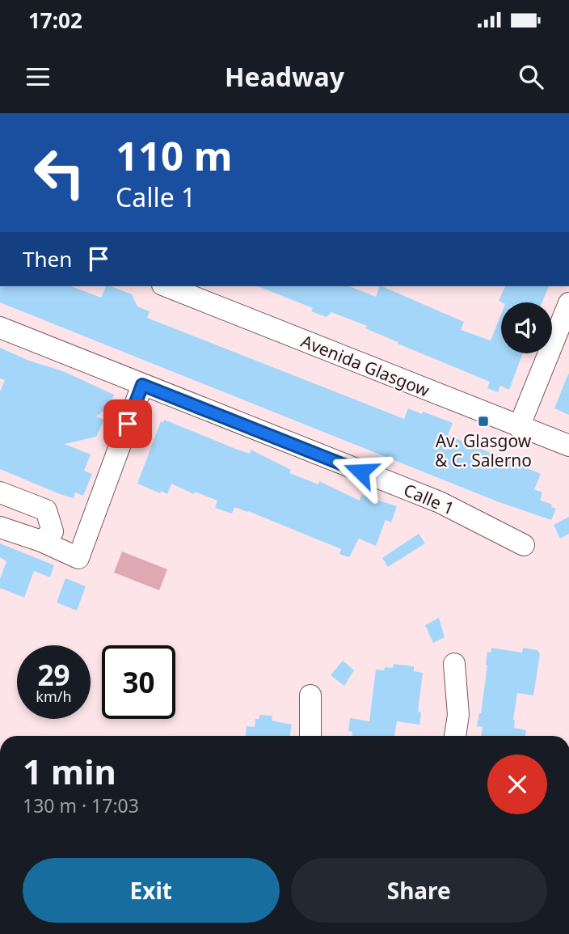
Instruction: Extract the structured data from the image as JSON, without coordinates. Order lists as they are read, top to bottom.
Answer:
{
  "streets": {
    "street": ["Avenida Glasgow", "Calle 1"]
  },
  "places": {
    "transit": ["Av. Glasgow & C. Salerno"]
  },
  "page": {
    "status": "17:02",
    "header": "Headway",
    "turn": ["110 m", "Calle 1"],
    "then": "Then",
    "speed": "29 km/h",
    "limit": "30",
    "heading": ["1 min", "130 m · 17:03"],
    "buttons": ["Exit", "Share"]
  }
}
